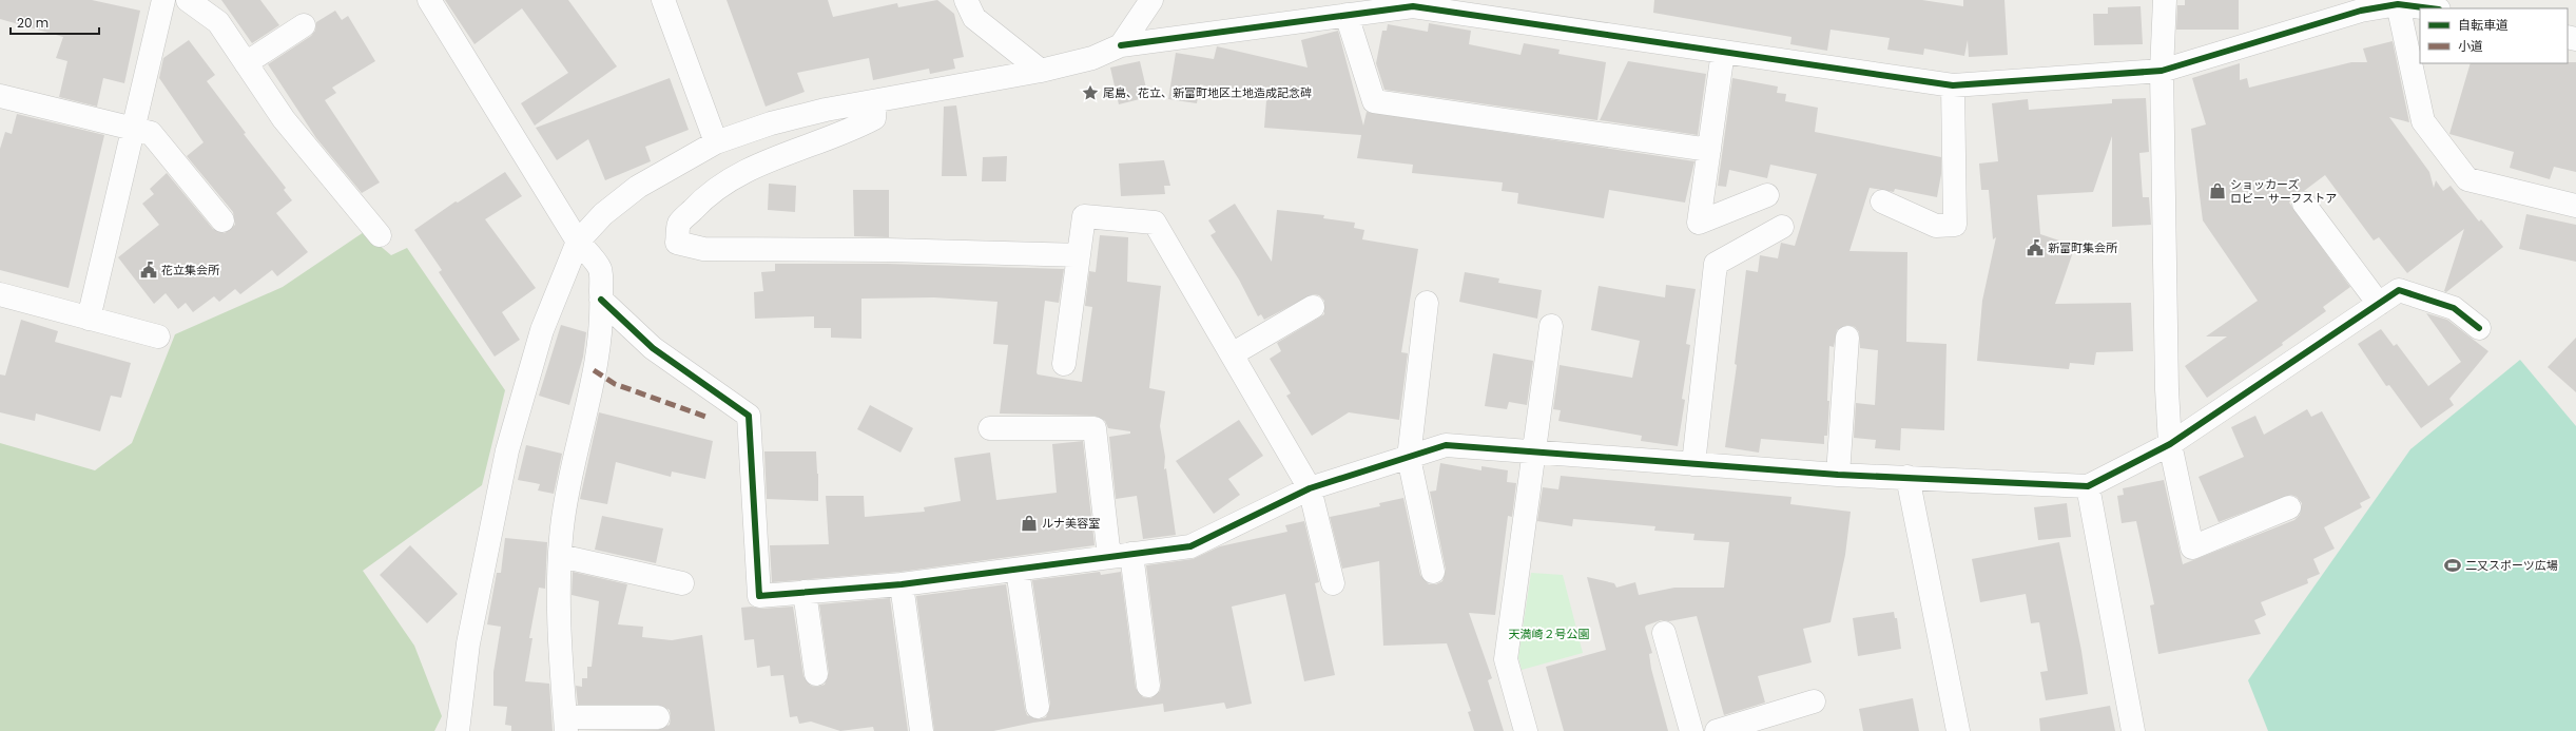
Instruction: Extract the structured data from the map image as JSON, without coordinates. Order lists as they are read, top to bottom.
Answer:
{
  "parks": ["天満崎２号公園"],
  "places": {
    "place": ["尾島、花立、新富町地区土地造成記念碑"],
    "shop": ["ショッカーズ ロビー サーフストア", "ルナ美容室"],
    "public building": ["新富町集会所", "花立集会所"],
    "sports": ["二又スポーツ広場"]
  },
  "legend": ["自転車道", "小道"],
  "scale_bar": "20 m"
}
